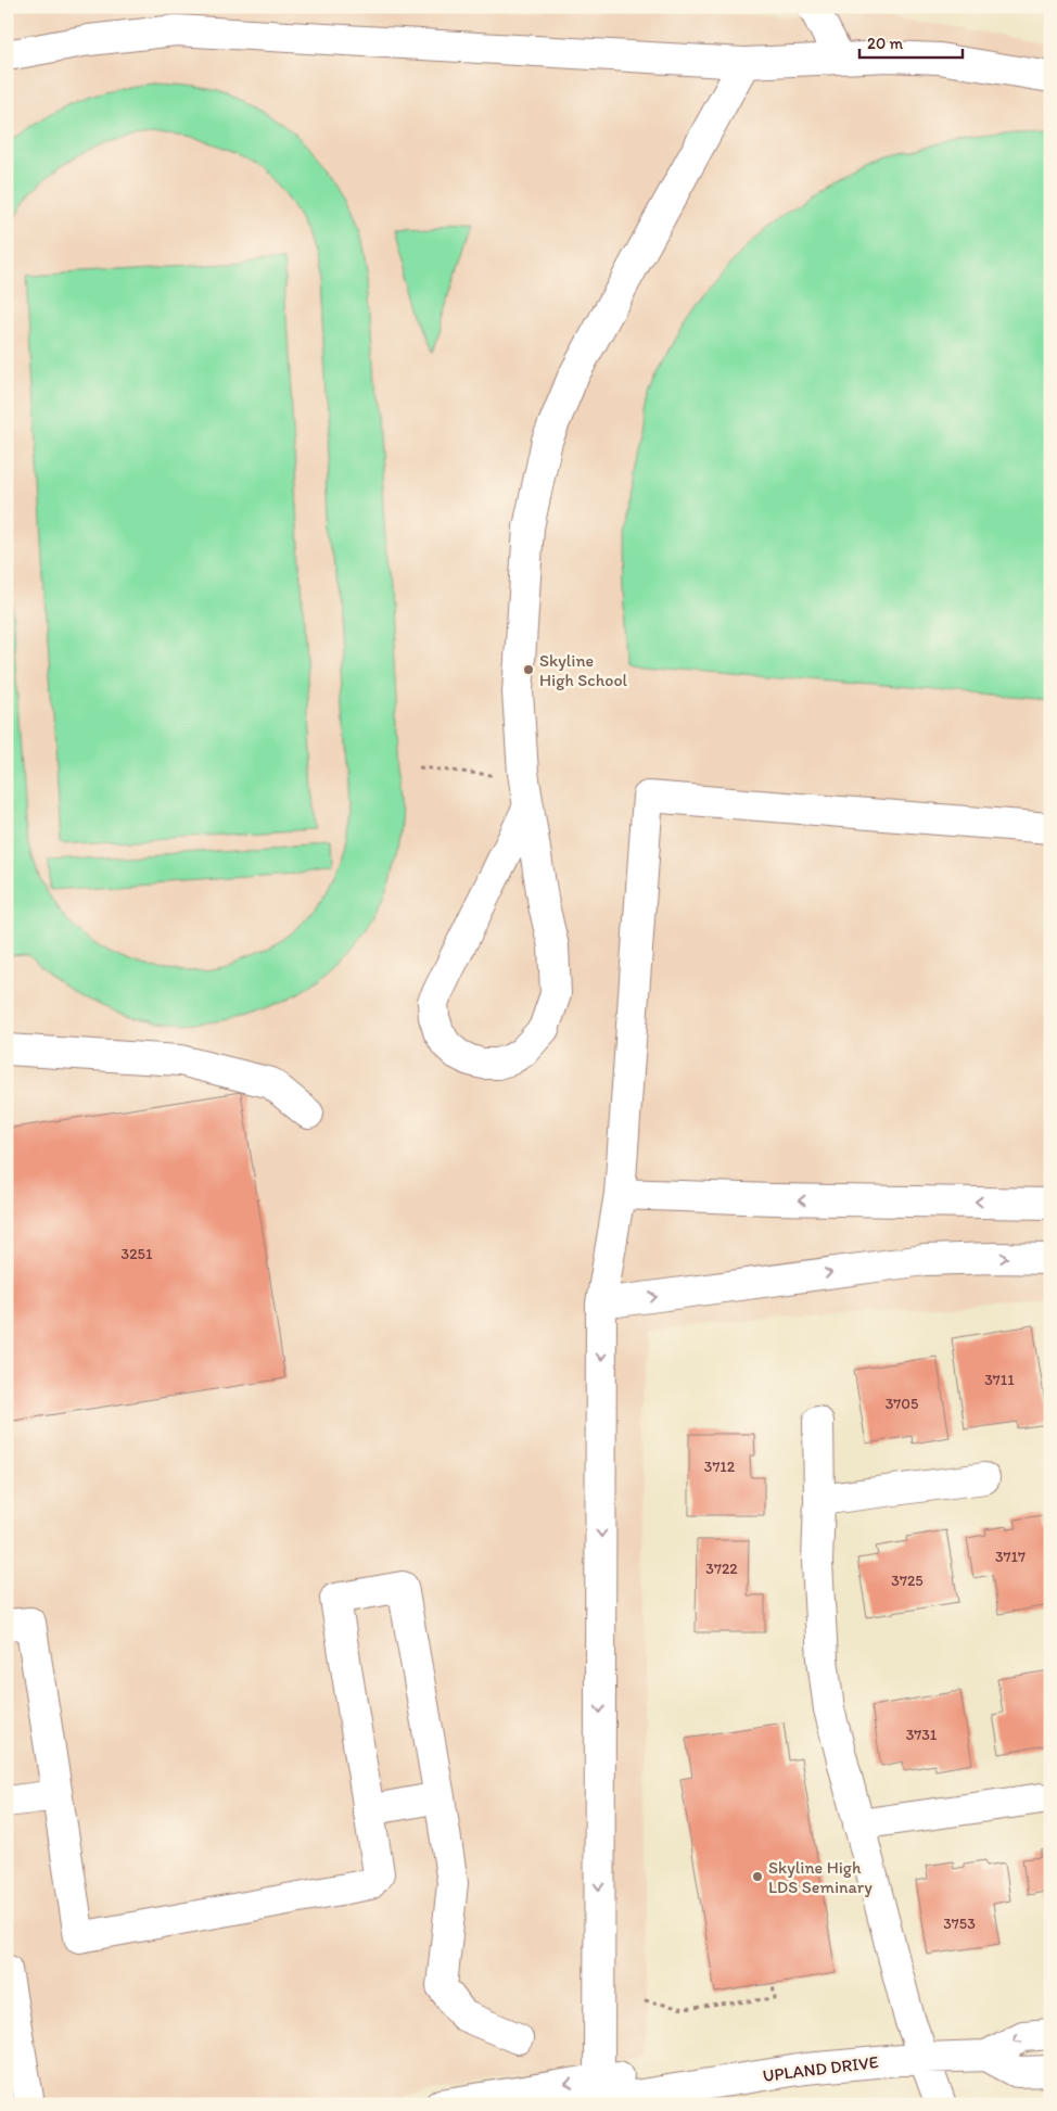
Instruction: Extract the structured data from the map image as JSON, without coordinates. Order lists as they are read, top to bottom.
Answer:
{
  "streets": {
    "street": ["UPLAND DRIVE"]
  },
  "places": ["Skyline High School", "Skyline High LDS Seminary"],
  "house_numbers": [
    "3251",
    "3711",
    "3705",
    "3712",
    "3717",
    "3722",
    "3725",
    "3731",
    "3753"
  ],
  "scale_bar": "20 m"
}
